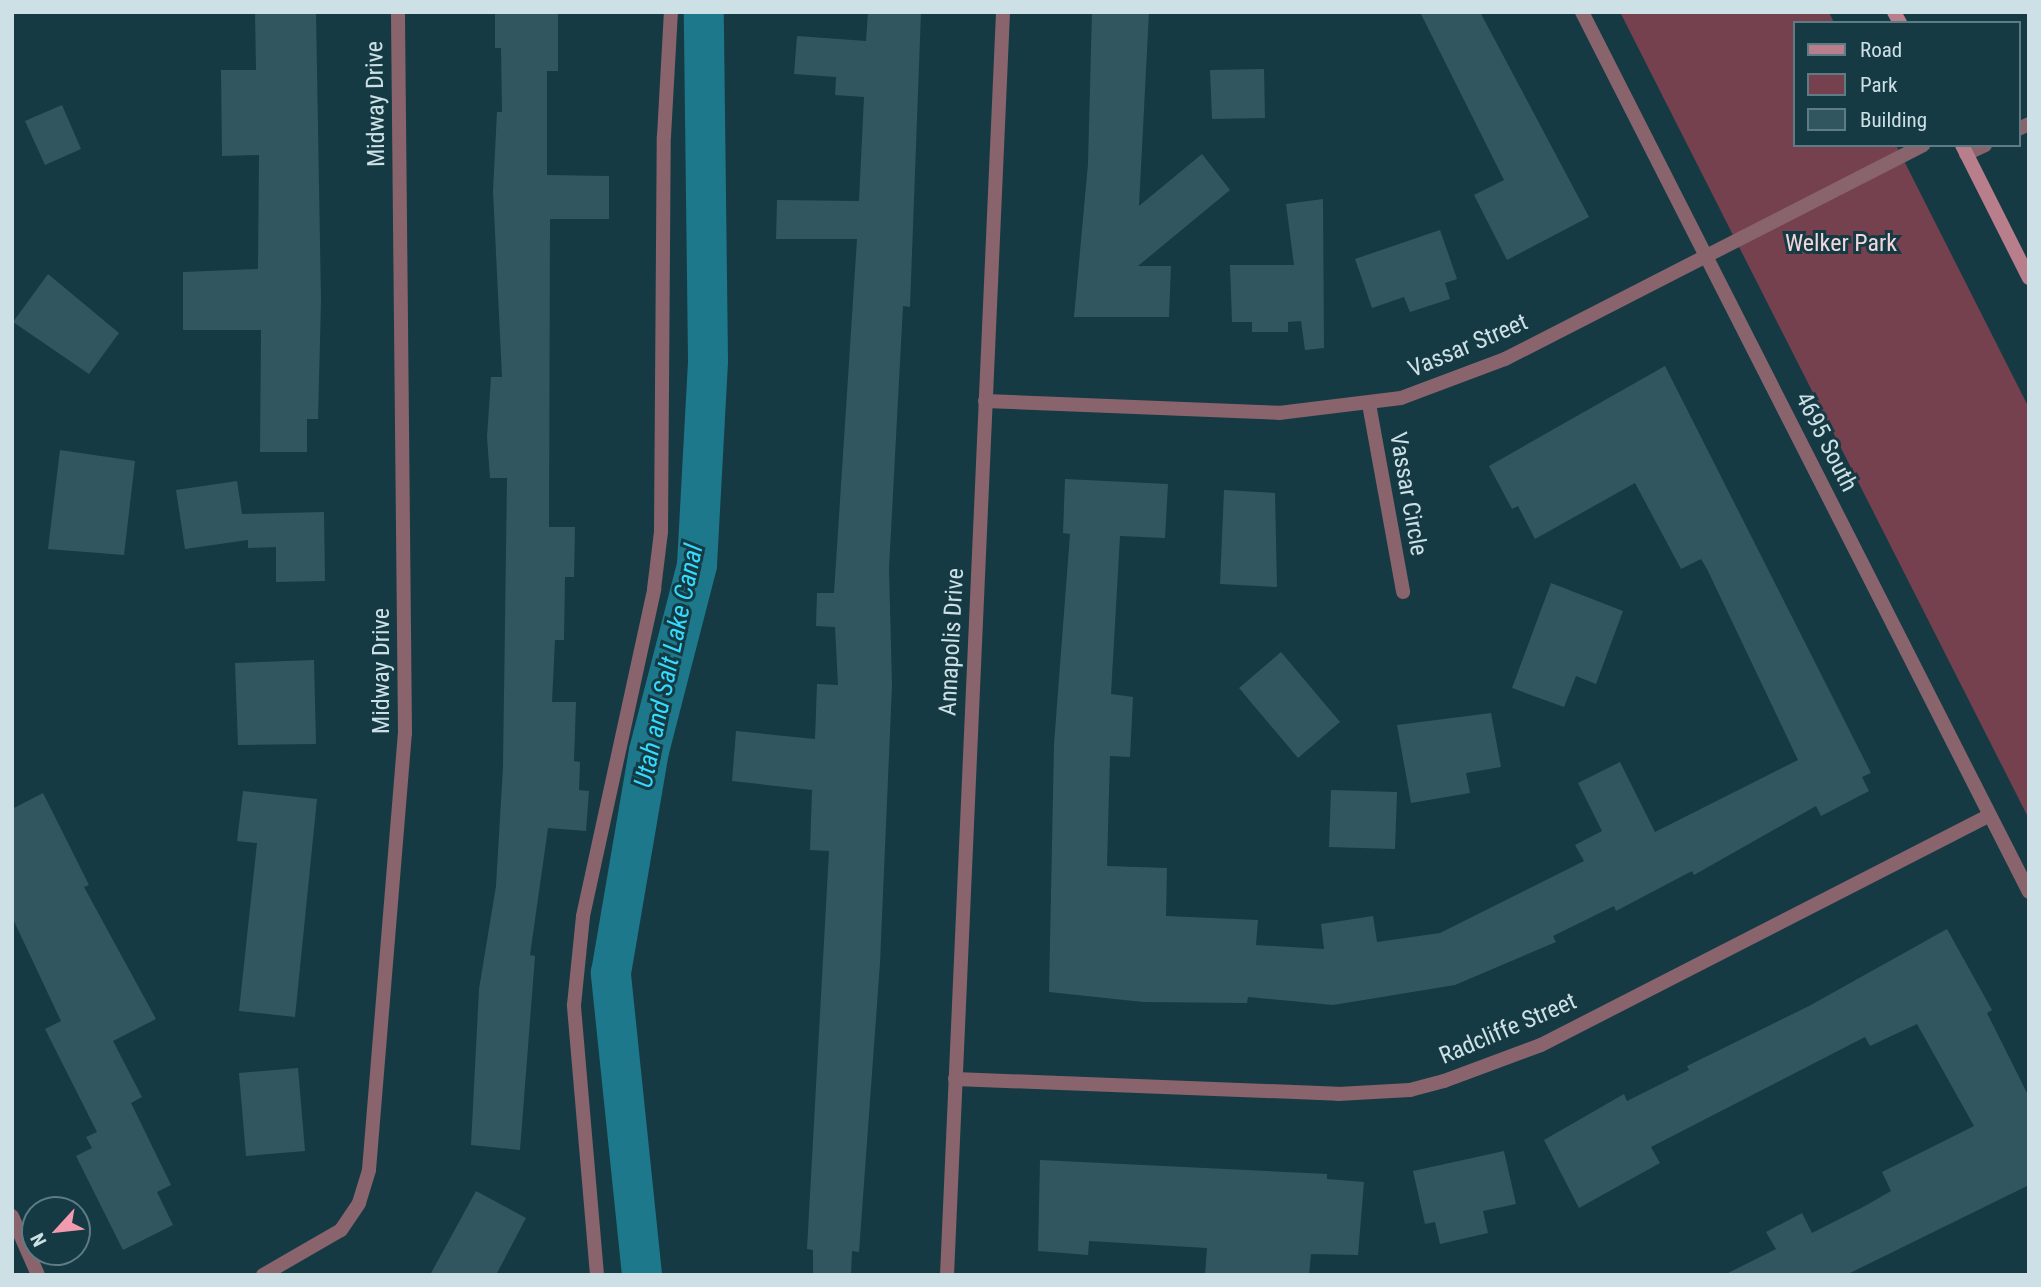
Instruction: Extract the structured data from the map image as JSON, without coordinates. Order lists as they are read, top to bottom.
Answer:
{
  "streets": {
    "street": [
      "Midway Drive",
      "Vassar Street",
      "4695 South",
      "Vassar Circle",
      "Annapolis Drive",
      "Radcliffe Street"
    ]
  },
  "crossings": [
    ["Vassar Street", "4695 South"],
    ["Vassar Street", "Vassar Circle"],
    ["Vassar Street", "Annapolis Drive"],
    ["4695 South", "Radcliffe Street"],
    ["Annapolis Drive", "Radcliffe Street"]
  ],
  "water": ["Utah and Salt Lake Canal"],
  "parks": ["Welker Park"],
  "legend": ["Road", "Park", "Building"],
  "north": "bottom left"
}
